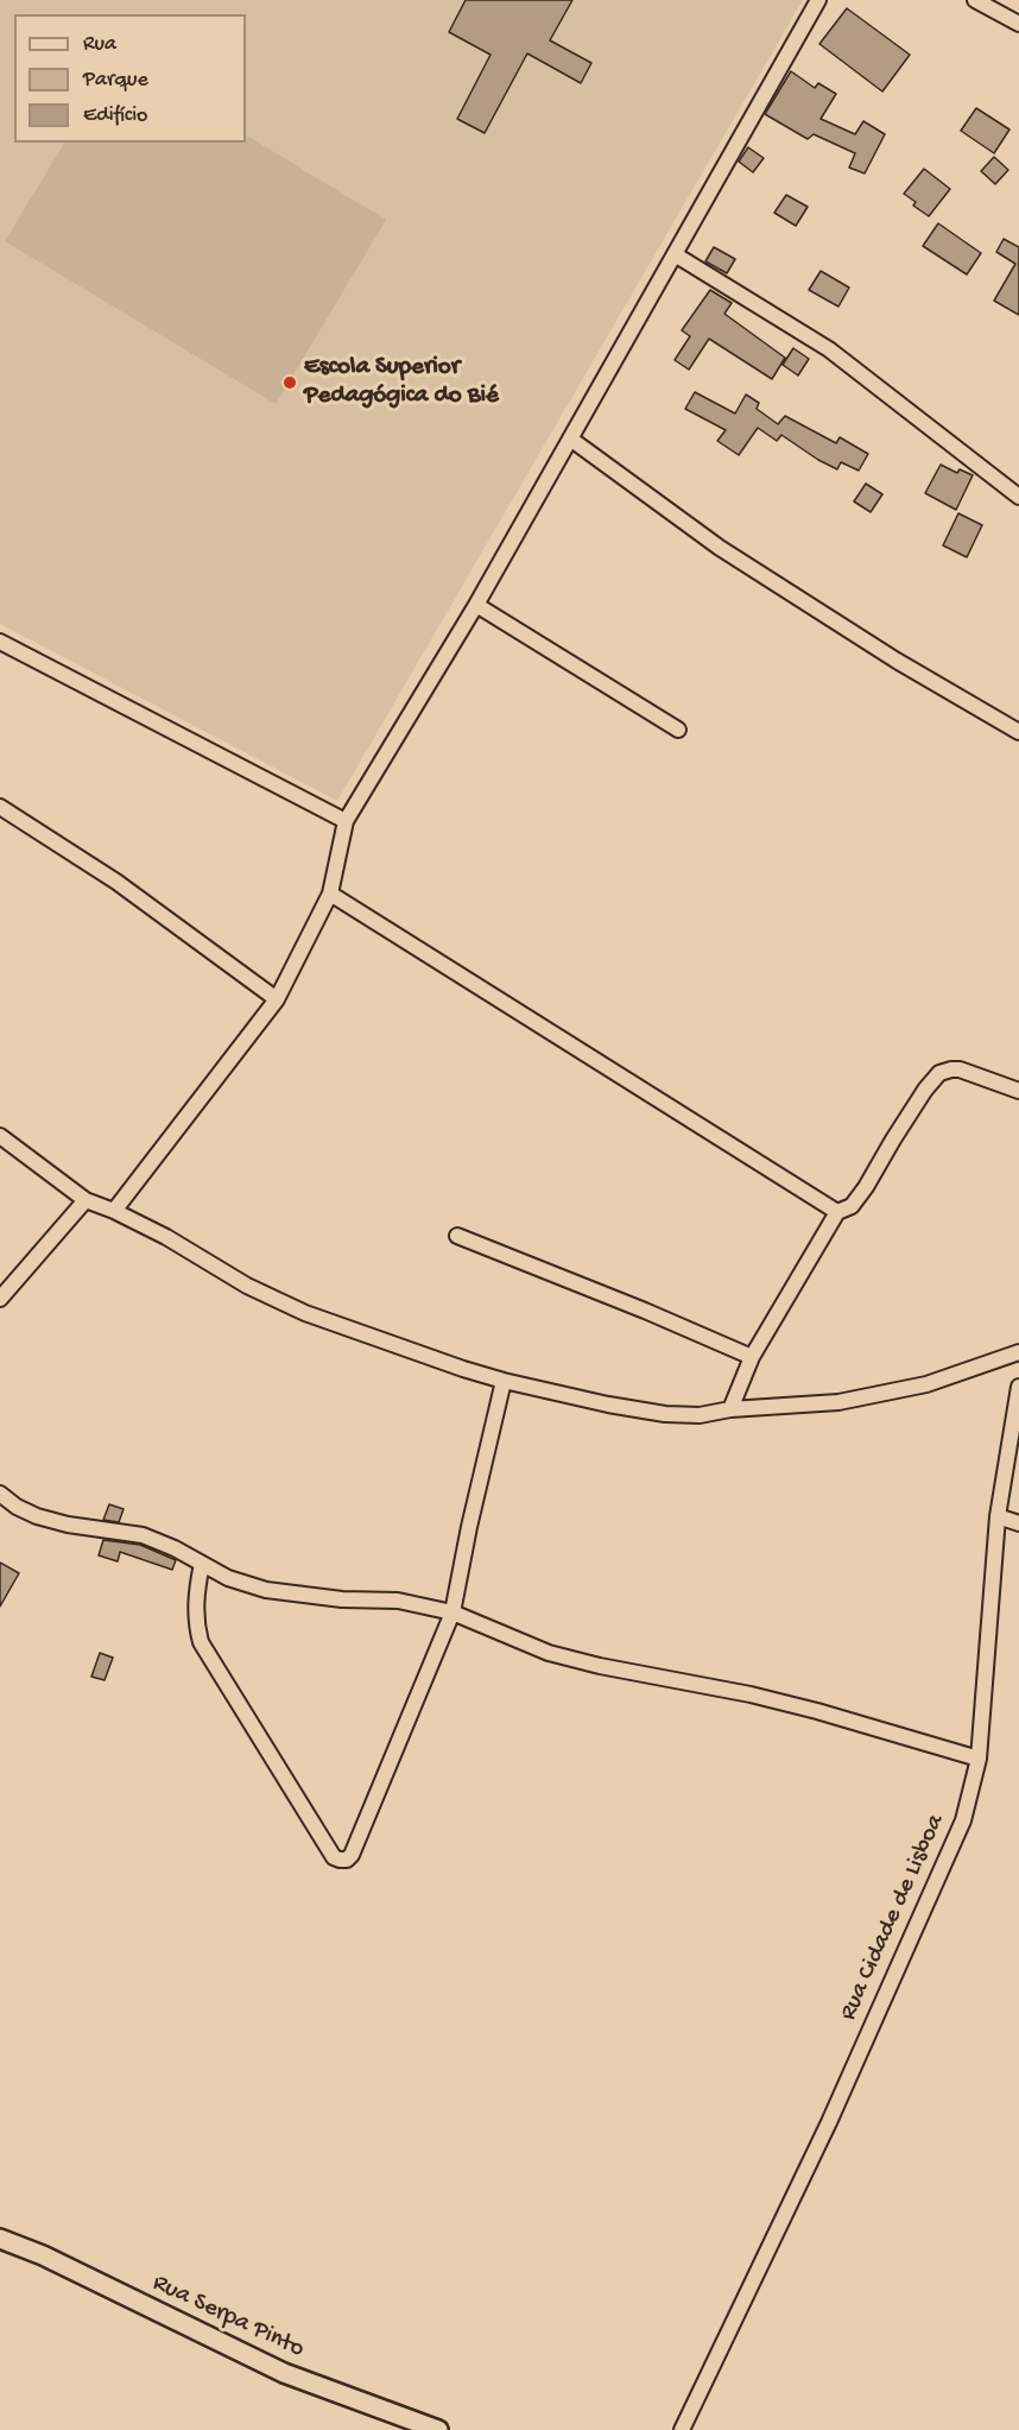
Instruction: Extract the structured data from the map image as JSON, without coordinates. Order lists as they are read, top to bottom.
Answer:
{
  "streets": {
    "street": ["Rua Cidade de Lisboa", "Rua Serpa Pinto"]
  },
  "places": ["Escola Superior Pedagógica do Bié"],
  "legend": ["Rua", "Parque", "Edifício"]
}
